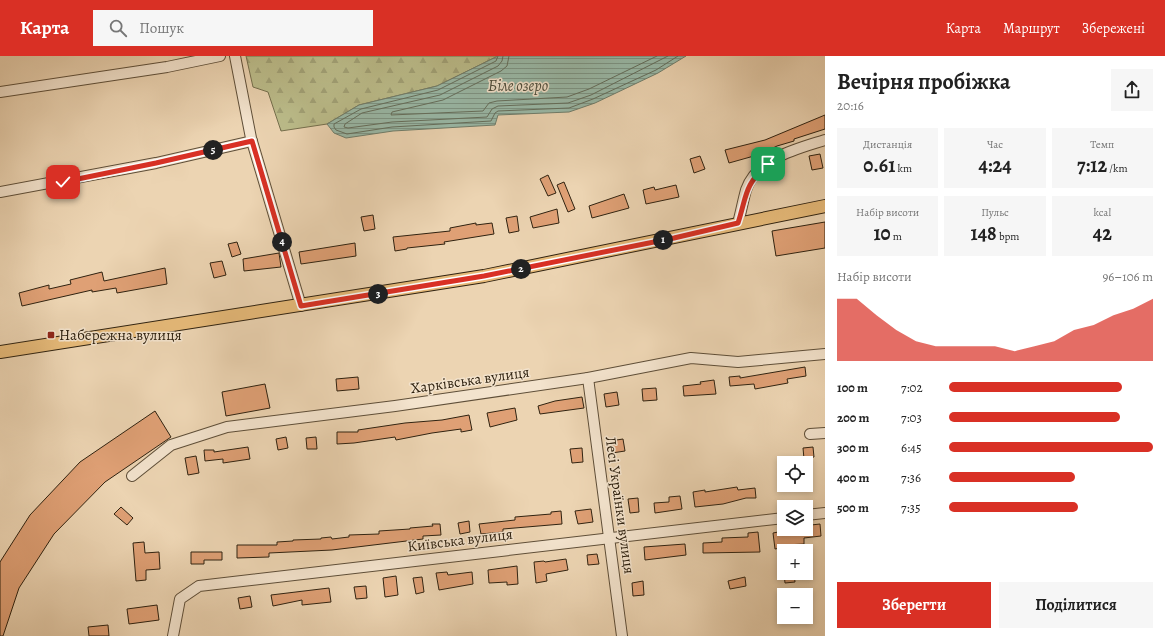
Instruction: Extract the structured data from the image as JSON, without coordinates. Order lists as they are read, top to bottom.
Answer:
{
  "streets": {
    "street": ["Харківська вулиця", "Лесі Українки вулиця", "Київська вулиця"]
  },
  "crossings": [
    ["Харківська вулиця", "Лесі Українки вулиця"],
    ["Лесі Українки вулиця", "Київська вулиця"]
  ],
  "water": ["Біле озеро"],
  "places": {
    "transit": ["Набережна вулиця"]
  },
  "page": {
    "header": "Карта",
    "search": "Пошук",
    "nav": ["Карта", "Маршрут", "Збережені"],
    "heading": ["Вечірня пробіжка", "20:16"],
    "stats": [
      ["Дистанція", "0.61 km"],
      ["Час", "4:24"],
      ["Темп", "7:12 /km"],
      ["Набір висоти", "10 m"],
      ["Пульс", "148 bpm"],
      ["kcal", "42"]
    ],
    "pins": [
      "5",
      "1",
      "4",
      "2",
      "3"
    ],
    "chart": ["Набір висоти", "96–106 m"],
    "list": [
      {
        "name": "100 m",
        "note": "7:02"
      },
      {
        "name": "200 m",
        "note": "7:03"
      },
      {
        "name": "300 m",
        "note": "6:45"
      },
      {
        "name": "400 m",
        "note": "7:36"
      },
      {
        "name": "500 m",
        "note": "7:35"
      }
    ],
    "map_buttons": ["+", "−"],
    "buttons": ["Зберегти", "Поділитися"]
  }
}
